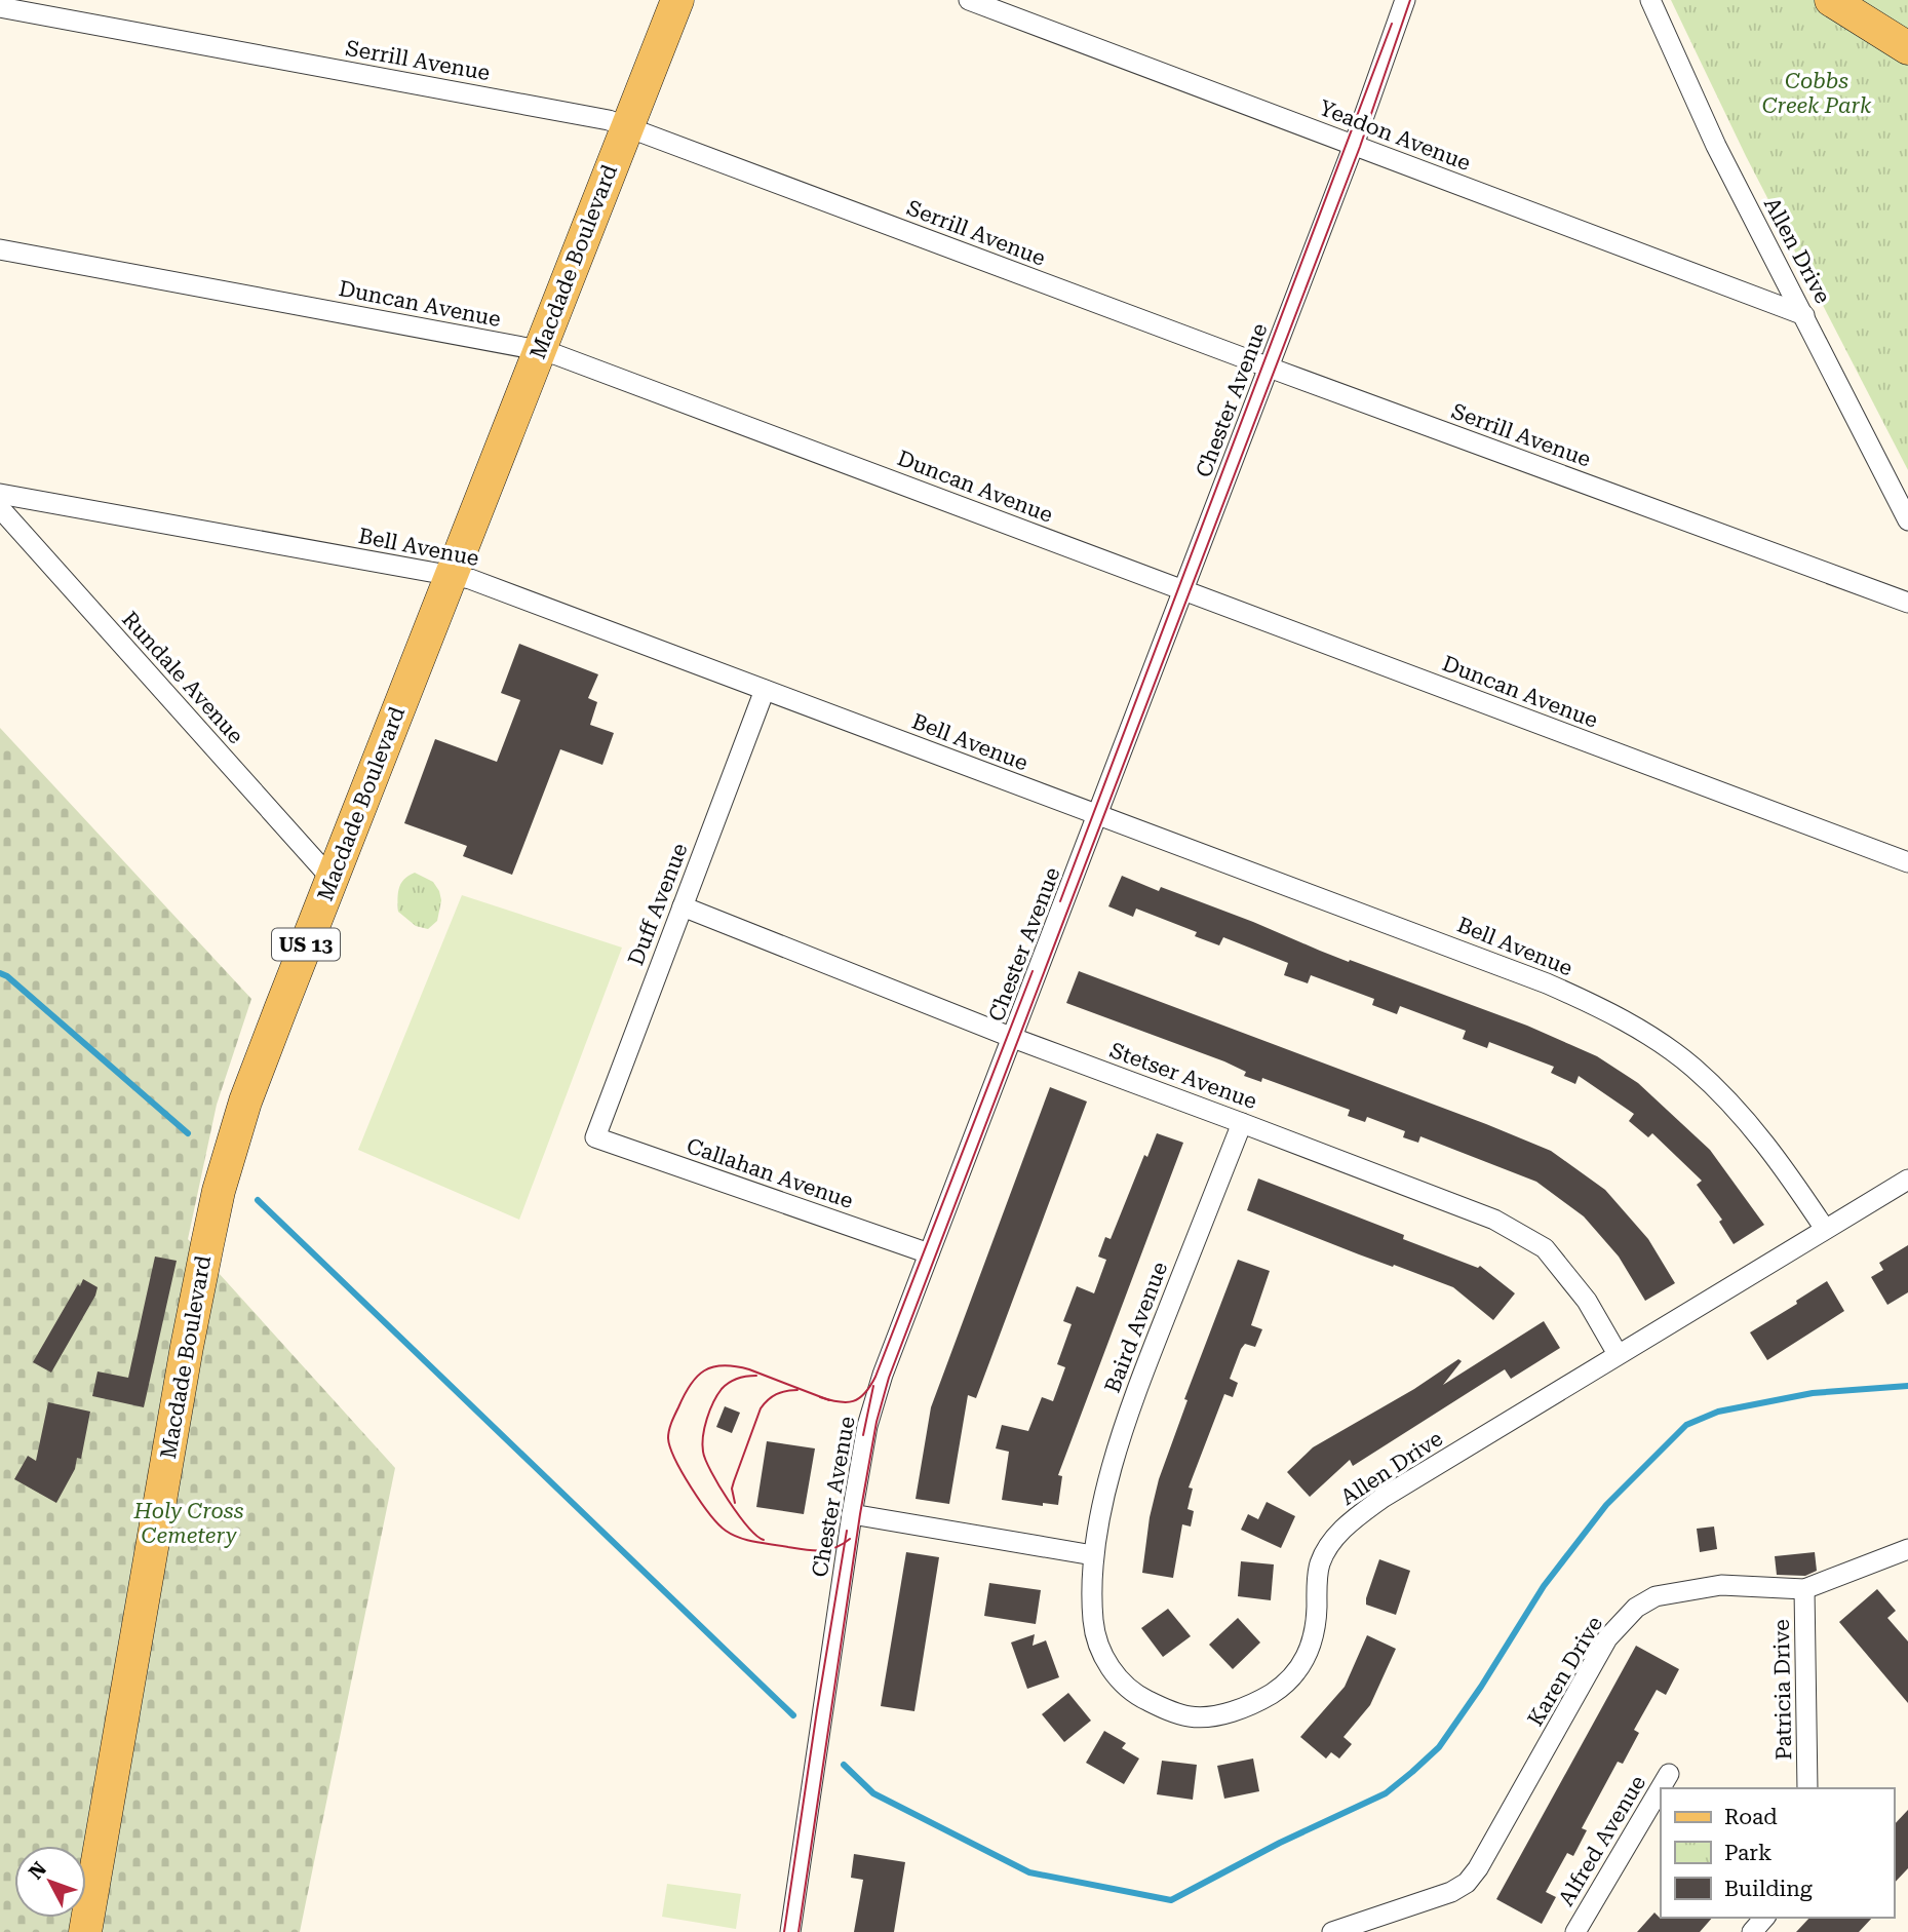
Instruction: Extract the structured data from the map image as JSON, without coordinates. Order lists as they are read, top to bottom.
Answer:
{
  "streets": {
    "main road": ["Macdade Boulevard", "US 13"],
    "street": [
      "Serrill Avenue",
      "Yeadon Avenue",
      "Allen Drive",
      "Duncan Avenue",
      "Chester Avenue",
      "Bell Avenue",
      "Rundale Avenue",
      "Duff Avenue",
      "Stetser Avenue",
      "Callahan Avenue",
      "Baird Avenue",
      "Karen Drive",
      "Patricia Drive",
      "Alfred Avenue"
    ]
  },
  "crossings": [
    ["Serrill Avenue", "Macdade Boulevard"],
    ["Serrill Avenue", "Chester Avenue"],
    ["Yeadon Avenue", "Allen Drive"],
    ["Yeadon Avenue", "Chester Avenue"],
    ["Allen Drive", "Bell Avenue"],
    ["Allen Drive", "Stetser Avenue"],
    ["Allen Drive", "Baird Avenue"],
    ["Macdade Boulevard", "Duncan Avenue"],
    ["Macdade Boulevard", "Bell Avenue"],
    ["Macdade Boulevard", "Rundale Avenue"],
    ["Duncan Avenue", "Chester Avenue"],
    ["Chester Avenue", "Bell Avenue"],
    ["Chester Avenue", "Stetser Avenue"],
    ["Chester Avenue", "Callahan Avenue"],
    ["Bell Avenue", "Duff Avenue"],
    ["Duff Avenue", "Stetser Avenue"],
    ["Duff Avenue", "Callahan Avenue"],
    ["Stetser Avenue", "Baird Avenue"],
    ["Karen Drive", "Patricia Drive"]
  ],
  "parks": ["Cobbs Creek Park", "Holy Cross Cemetery"],
  "legend": ["Road", "Park", "Building"],
  "north": "top left"
}
